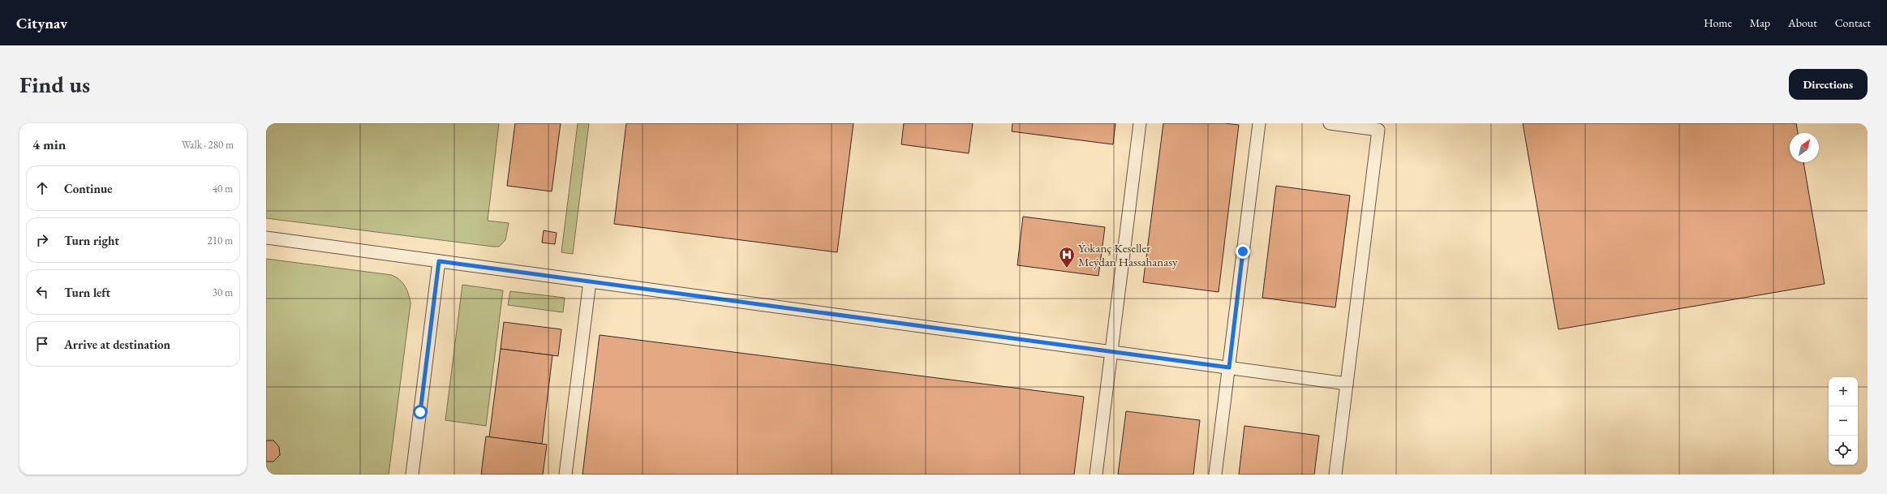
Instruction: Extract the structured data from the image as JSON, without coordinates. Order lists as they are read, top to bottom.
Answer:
{
  "places": {
    "hospital": ["Ýokanç Keseller Meýdan Hassahanasy"]
  },
  "north": "top right",
  "page": {
    "header": "Citynav",
    "nav": [
      "Home",
      "Map",
      "About",
      "Contact"
    ],
    "buttons": "Directions",
    "title": "Find us",
    "heading": ["4 min", "Walk · 280 m"],
    "list": [
      ["Continue", "40 m"],
      ["Turn right", "210 m"],
      ["Turn left", "30 m"],
      "Arrive at destination"
    ],
    "map_buttons": ["+", "−"]
  }
}
